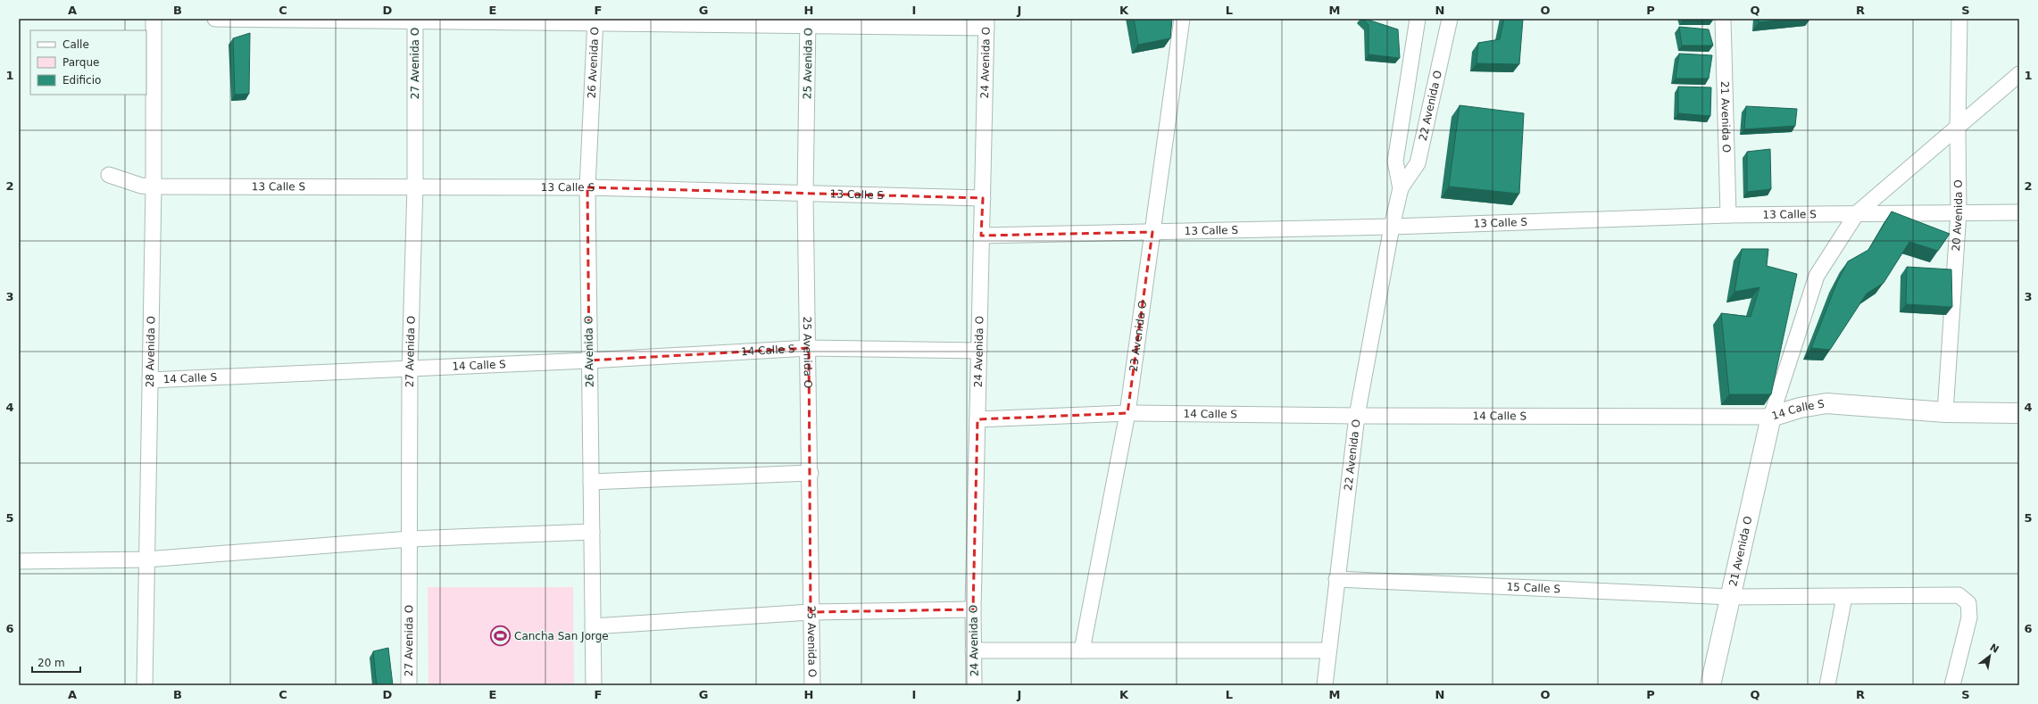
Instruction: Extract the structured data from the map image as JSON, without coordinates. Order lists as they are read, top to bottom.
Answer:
{
  "streets": {
    "street": [
      "27 Avenida O",
      "26 Avenida O",
      "25 Avenida O",
      "24 Avenida O",
      "22 Avenida O",
      "21 Avenida O",
      "13 Calle S",
      "20 Avenida O",
      "23 Avenida O",
      "14 Calle S",
      "28 Avenida O",
      "15 Calle S"
    ]
  },
  "crossings": [
    ["27 Avenida O", "13 Calle S"],
    ["27 Avenida O", "14 Calle S"],
    ["26 Avenida O", "13 Calle S"],
    ["26 Avenida O", "14 Calle S"],
    ["25 Avenida O", "13 Calle S"],
    ["25 Avenida O", "14 Calle S"],
    ["24 Avenida O", "13 Calle S"],
    ["24 Avenida O", "14 Calle S"],
    ["22 Avenida O", "13 Calle S"],
    ["22 Avenida O", "14 Calle S"],
    ["22 Avenida O", "15 Calle S"],
    ["21 Avenida O", "13 Calle S"],
    ["21 Avenida O", "14 Calle S"],
    ["21 Avenida O", "15 Calle S"],
    ["13 Calle S", "20 Avenida O"],
    ["13 Calle S", "23 Avenida O"],
    ["13 Calle S", "28 Avenida O"],
    ["20 Avenida O", "14 Calle S"],
    ["23 Avenida O", "14 Calle S"],
    ["14 Calle S", "28 Avenida O"]
  ],
  "places": {
    "sports": ["Cancha San Jorge"]
  },
  "legend": ["Calle", "Parque", "Edificio"],
  "scale_bar": "20 m",
  "north": "top right",
  "grid": {
    "columns": [
      "A",
      "B",
      "C",
      "D",
      "E",
      "F",
      "G",
      "H",
      "I",
      "J",
      "K",
      "L",
      "M",
      "N",
      "O",
      "P",
      "Q",
      "R",
      "S"
    ],
    "rows": [
      "1",
      "2",
      "3",
      "4",
      "5",
      "6"
    ]
  }
}
